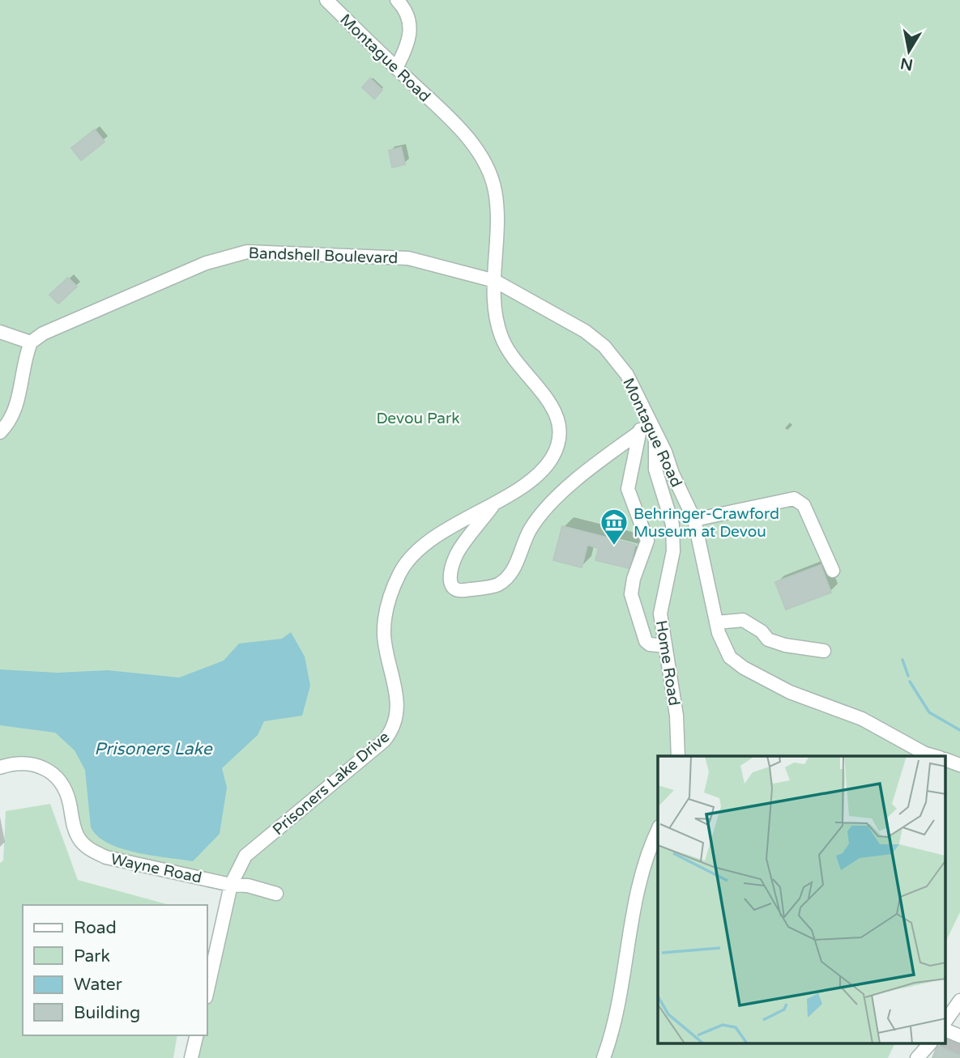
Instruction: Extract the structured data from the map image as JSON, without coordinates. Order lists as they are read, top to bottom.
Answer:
{
  "streets": {
    "street": [
      "Montague Road",
      "Bandshell Boulevard",
      "Home Road",
      "Prisoners Lake Drive",
      "Wayne Road"
    ]
  },
  "crossings": [
    ["Montague Road", "Bandshell Boulevard"],
    ["Montague Road", "Home Road"],
    ["Montague Road", "Prisoners Lake Drive"],
    ["Bandshell Boulevard", "Prisoners Lake Drive"],
    ["Prisoners Lake Drive", "Wayne Road"]
  ],
  "water": ["Prisoners Lake"],
  "parks": ["Devou Park"],
  "places": {
    "museum": ["Behringer-Crawford Museum at Devou"]
  },
  "legend": [
    "Road",
    "Park",
    "Water",
    "Building"
  ],
  "north": "bottom"
}
